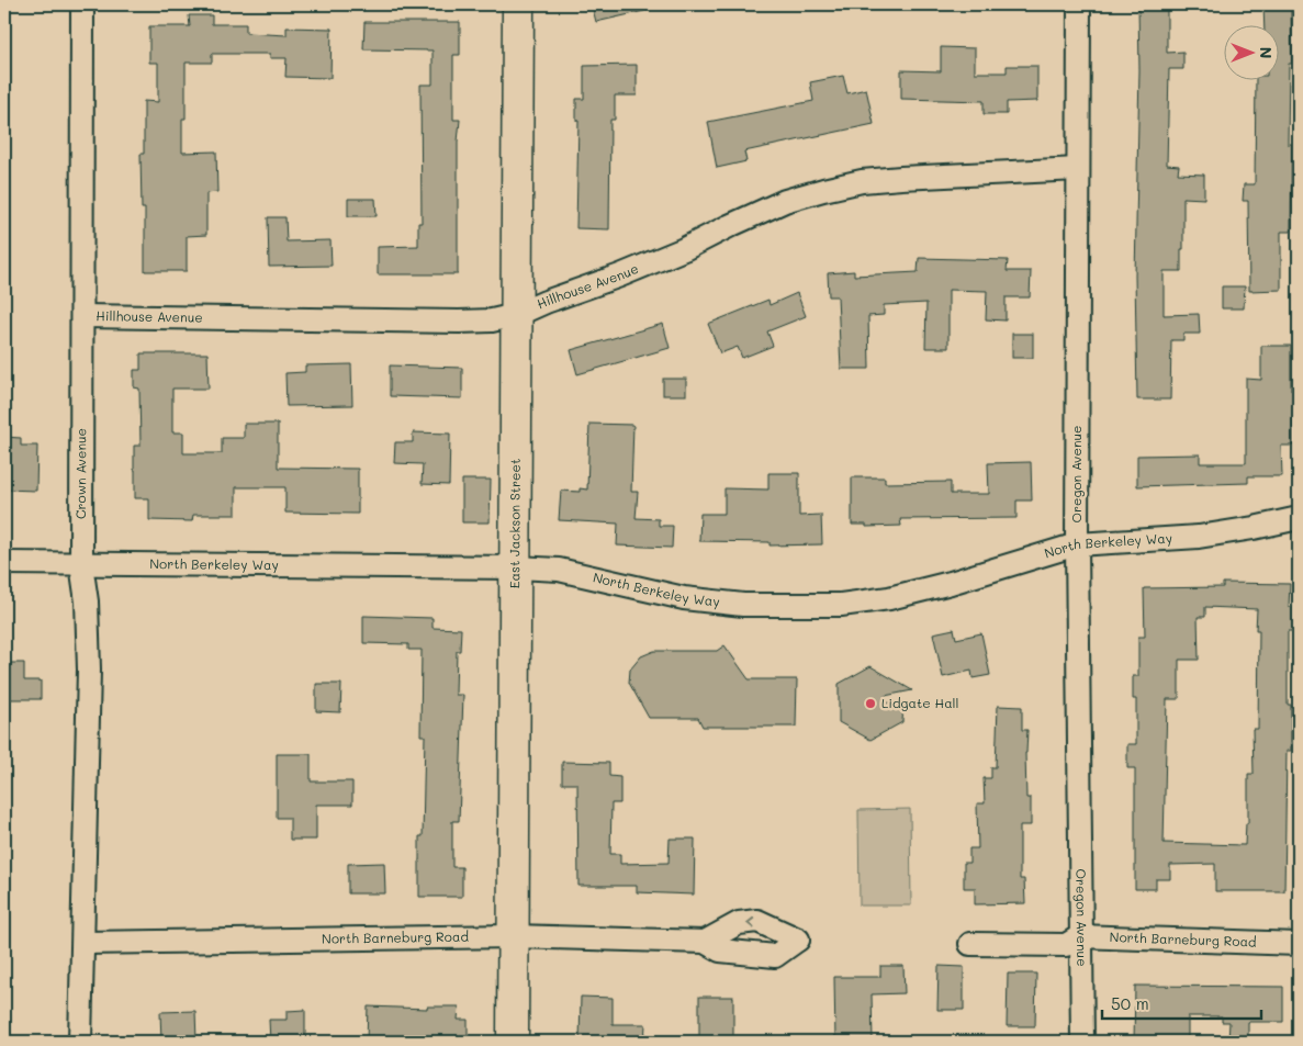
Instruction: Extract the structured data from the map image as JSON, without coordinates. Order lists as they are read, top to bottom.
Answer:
{
  "streets": {
    "street": [
      "Hillhouse Avenue",
      "Crown Avenue",
      "Oregon Avenue",
      "East Jackson Street",
      "North Berkeley Way",
      "North Barneburg Road"
    ]
  },
  "crossings": [
    ["Hillhouse Avenue", "Crown Avenue"],
    ["Hillhouse Avenue", "Oregon Avenue"],
    ["Hillhouse Avenue", "East Jackson Street"],
    ["Crown Avenue", "North Berkeley Way"],
    ["Crown Avenue", "North Barneburg Road"],
    ["Oregon Avenue", "North Berkeley Way"],
    ["Oregon Avenue", "North Barneburg Road"],
    ["East Jackson Street", "North Berkeley Way"],
    ["East Jackson Street", "North Barneburg Road"]
  ],
  "places": ["Lidgate Hall"],
  "scale_bar": "50 m",
  "north": "right"
}
